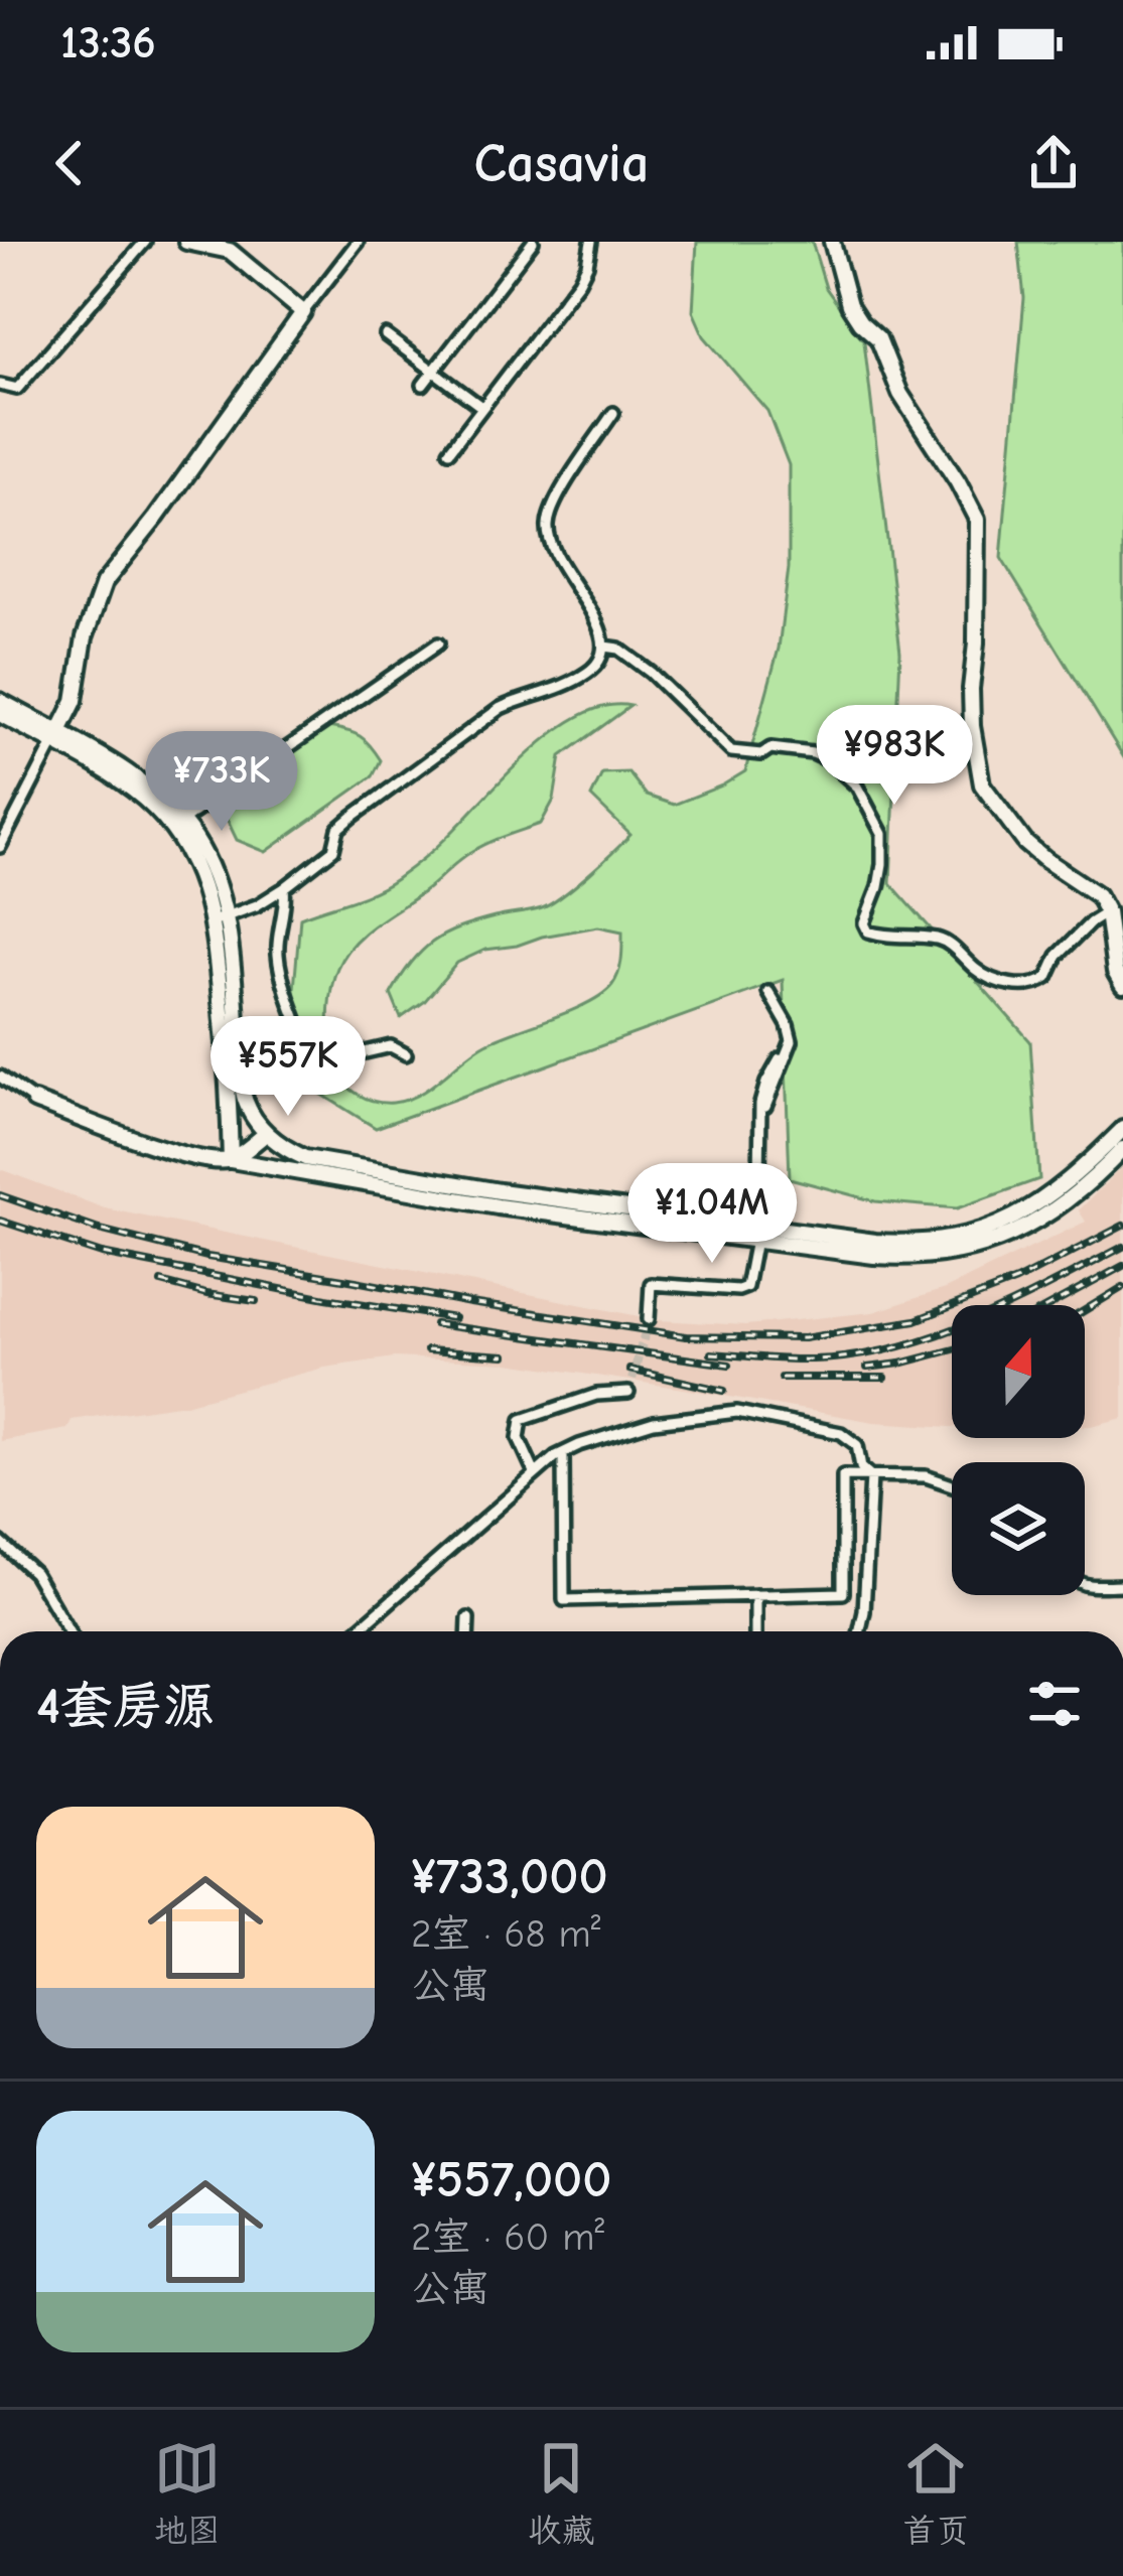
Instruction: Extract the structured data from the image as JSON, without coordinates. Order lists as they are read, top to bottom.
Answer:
{
  "north": "top",
  "page": {
    "status": "13:36",
    "header": "Casavia",
    "price": [
      "¥983K",
      "¥733K",
      "¥557K",
      "¥1.04M"
    ],
    "heading": "4套房源",
    "list": [
      {
        "name": "¥733,000",
        "note": "2室 · 68 m² · 公寓"
      },
      {
        "name": "¥557,000",
        "note": "2室 · 60 m² · 公寓"
      }
    ],
    "tabs": ["地图", "收藏", "首页"]
  }
}
